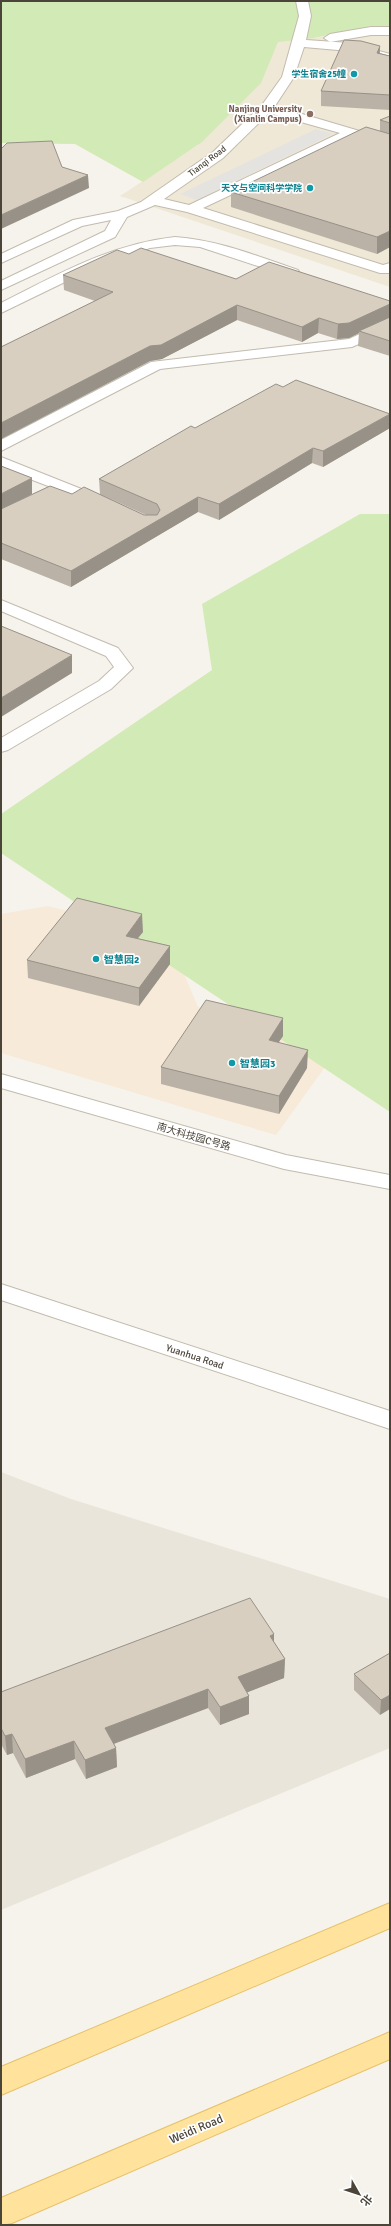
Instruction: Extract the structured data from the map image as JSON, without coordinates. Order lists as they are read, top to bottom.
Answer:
{
  "streets": {
    "main road": ["Weidi Road"],
    "street": ["Tianqi Road", "南大科技园C号路", "Yuanhua Road"]
  },
  "places": [
    "学生宿舍25幢",
    "Nanjing University (Xianlin Campus)",
    "天文与空间科学学院",
    "智慧园2",
    "智慧园3"
  ],
  "north": "bottom right"
}
